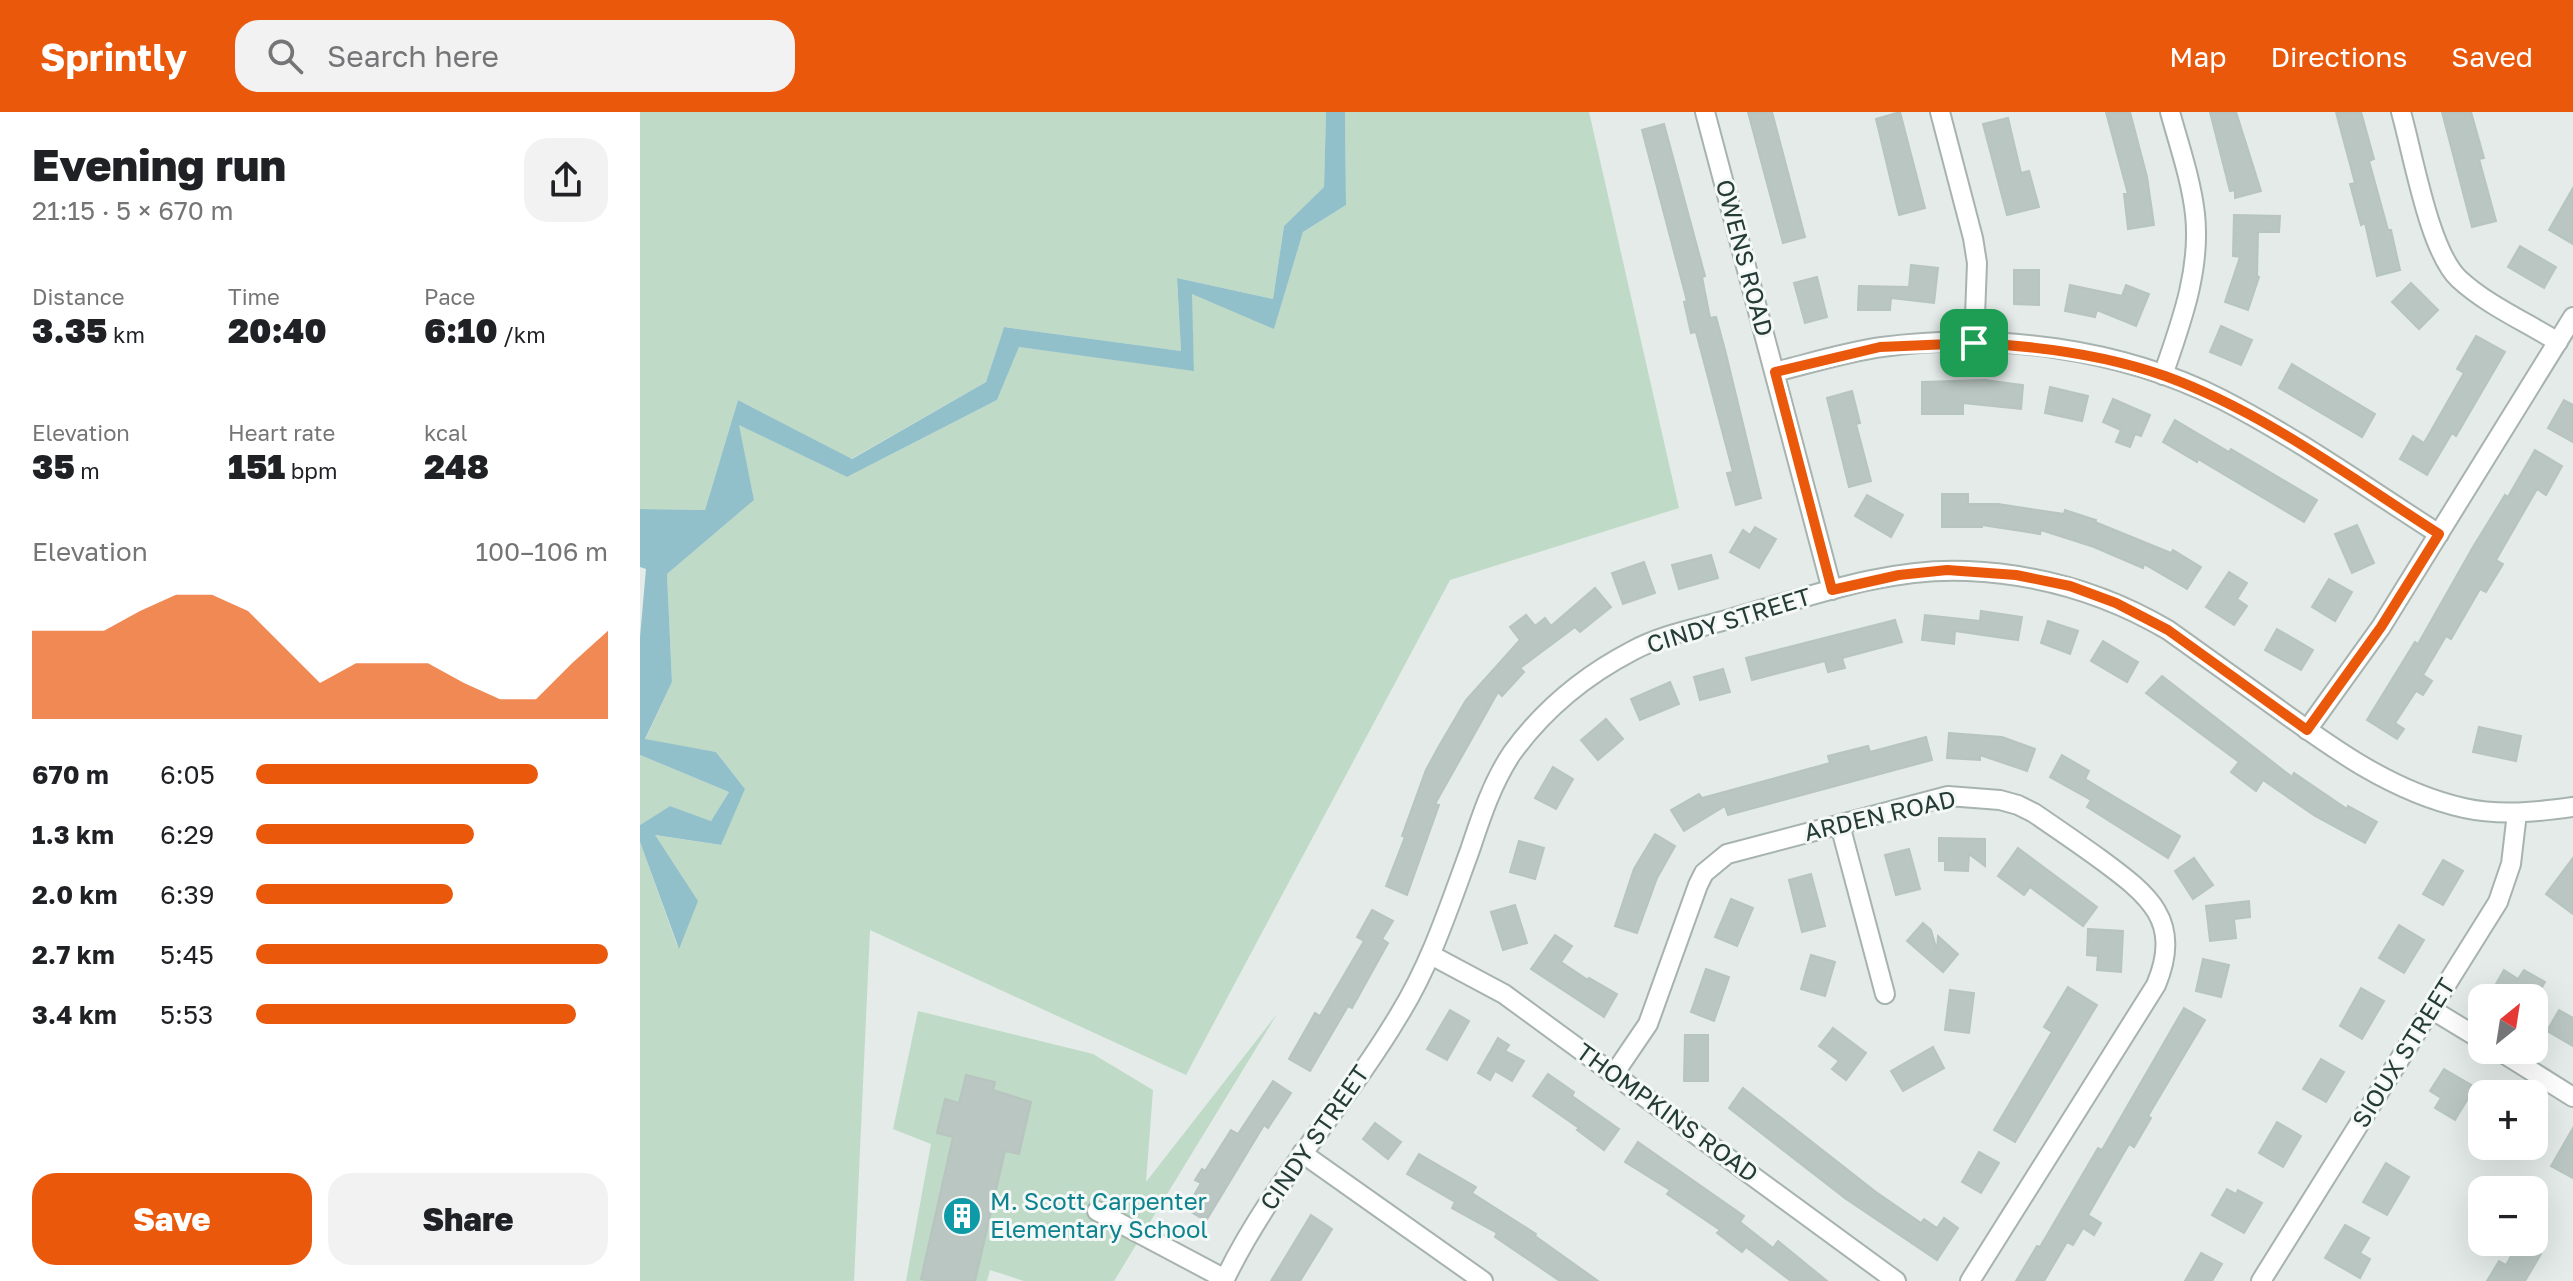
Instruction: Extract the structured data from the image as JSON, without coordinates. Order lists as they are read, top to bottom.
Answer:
{
  "streets": {
    "street": [
      "OWENS ROAD",
      "CINDY STREET",
      "ARDEN ROAD",
      "SIOUX STREET",
      "THOMPKINS ROAD"
    ]
  },
  "crossings": [
    ["OWENS ROAD", "CINDY STREET"],
    ["CINDY STREET", "SIOUX STREET"],
    ["CINDY STREET", "THOMPKINS ROAD"],
    ["ARDEN ROAD", "THOMPKINS ROAD"]
  ],
  "places": {
    "building": ["M. Scott Carpenter Elementary School"]
  },
  "north": "top right",
  "page": {
    "header": "Sprintly",
    "search": "Search here",
    "nav": ["Map", "Directions", "Saved"],
    "heading": ["Evening run", "21:15 · 5 × 670 m"],
    "stats": [
      ["Distance", "3.35 km"],
      ["Time", "20:40"],
      ["Pace", "6:10 /km"],
      ["Elevation", "35 m"],
      ["Heart rate", "151 bpm"],
      ["kcal", "248"]
    ],
    "chart": ["Elevation", "100–106 m"],
    "list": [
      {
        "name": "670 m",
        "note": "6:05"
      },
      {
        "name": "1.3 km",
        "note": "6:29"
      },
      {
        "name": "2.0 km",
        "note": "6:39"
      },
      {
        "name": "2.7 km",
        "note": "5:45"
      },
      {
        "name": "3.4 km",
        "note": "5:53"
      }
    ],
    "map_buttons": ["+", "−"],
    "buttons": ["Save", "Share"]
  }
}
